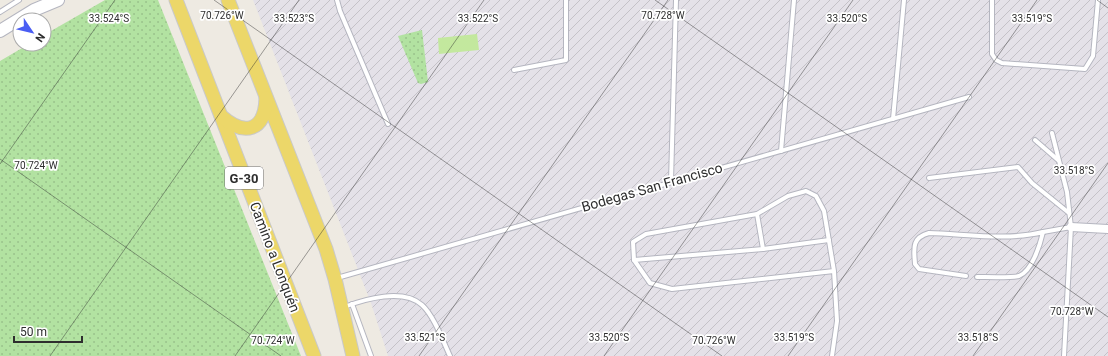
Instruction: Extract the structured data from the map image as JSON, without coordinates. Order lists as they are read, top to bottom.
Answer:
{
  "streets": {
    "main road": ["G-30", "Camino a Lonquén"],
    "lane": ["Bodegas San Francisco"]
  },
  "scale_bar": "50 m",
  "north": "bottom right",
  "coordinates": [
    "70.726°W",
    "70.728°W",
    "33.524°S",
    "33.523°S",
    "33.522°S",
    "33.520°S",
    "33.519°S",
    "70.724°W",
    "33.518°S",
    "33.521°S"
  ]
}
